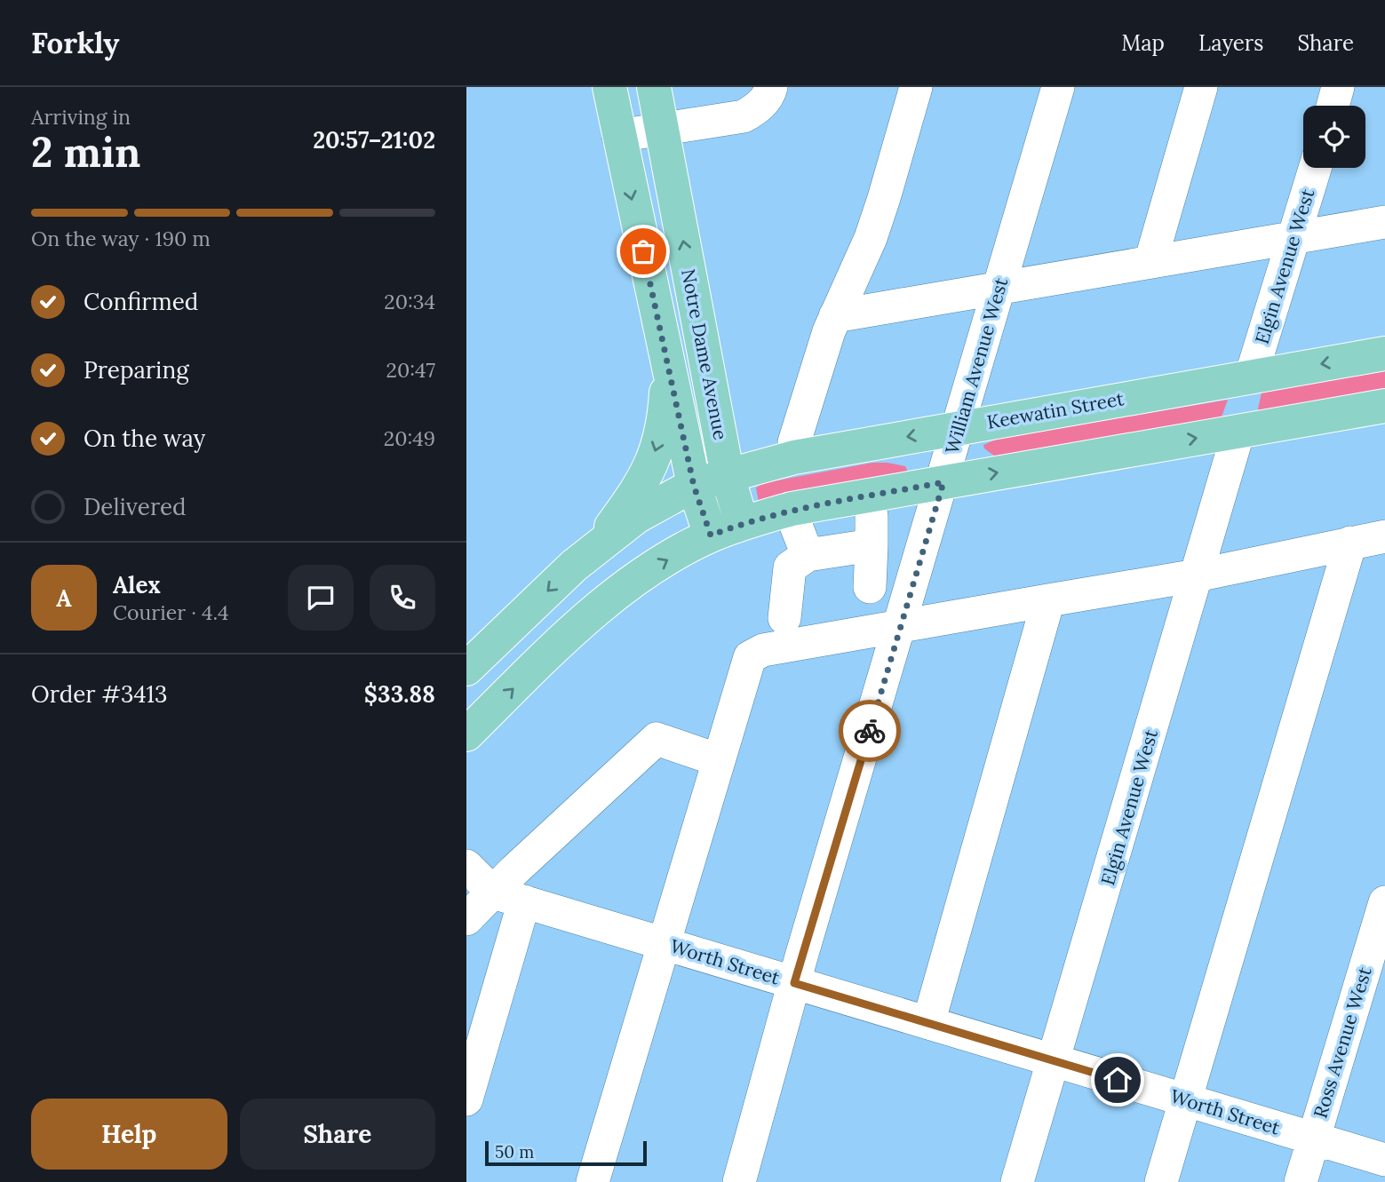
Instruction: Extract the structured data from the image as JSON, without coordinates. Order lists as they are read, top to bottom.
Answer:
{
  "streets": {
    "main road": ["Notre Dame Avenue", "Keewatin Street"],
    "street": [
      "Elgin Avenue West",
      "William Avenue West",
      "Worth Street",
      "Ross Avenue West"
    ]
  },
  "crossings": [
    ["Elgin Avenue West", "Keewatin Street"],
    ["Elgin Avenue West", "Worth Street"],
    ["Notre Dame Avenue", "Keewatin Street"],
    ["William Avenue West", "Keewatin Street"],
    ["William Avenue West", "Worth Street"],
    ["Worth Street", "Ross Avenue West"]
  ],
  "scale_bar": "50 m",
  "page": {
    "header": "Forkly",
    "nav": ["Map", "Layers", "Share"],
    "heading": ["2 min", "Arriving in", "20:57–21:02"],
    "panel": [
      "Alex",
      "Courier · 4.4",
      "Order #3413",
      "$33.88"
    ],
    "bar": "On the way · 190 m",
    "list": [
      ["Confirmed", "20:34"],
      ["Preparing", "20:47"],
      ["On the way", "20:49"],
      "Delivered"
    ],
    "round": "A",
    "buttons": ["Help", "Share"],
    "scale": "50 m"
  }
}
